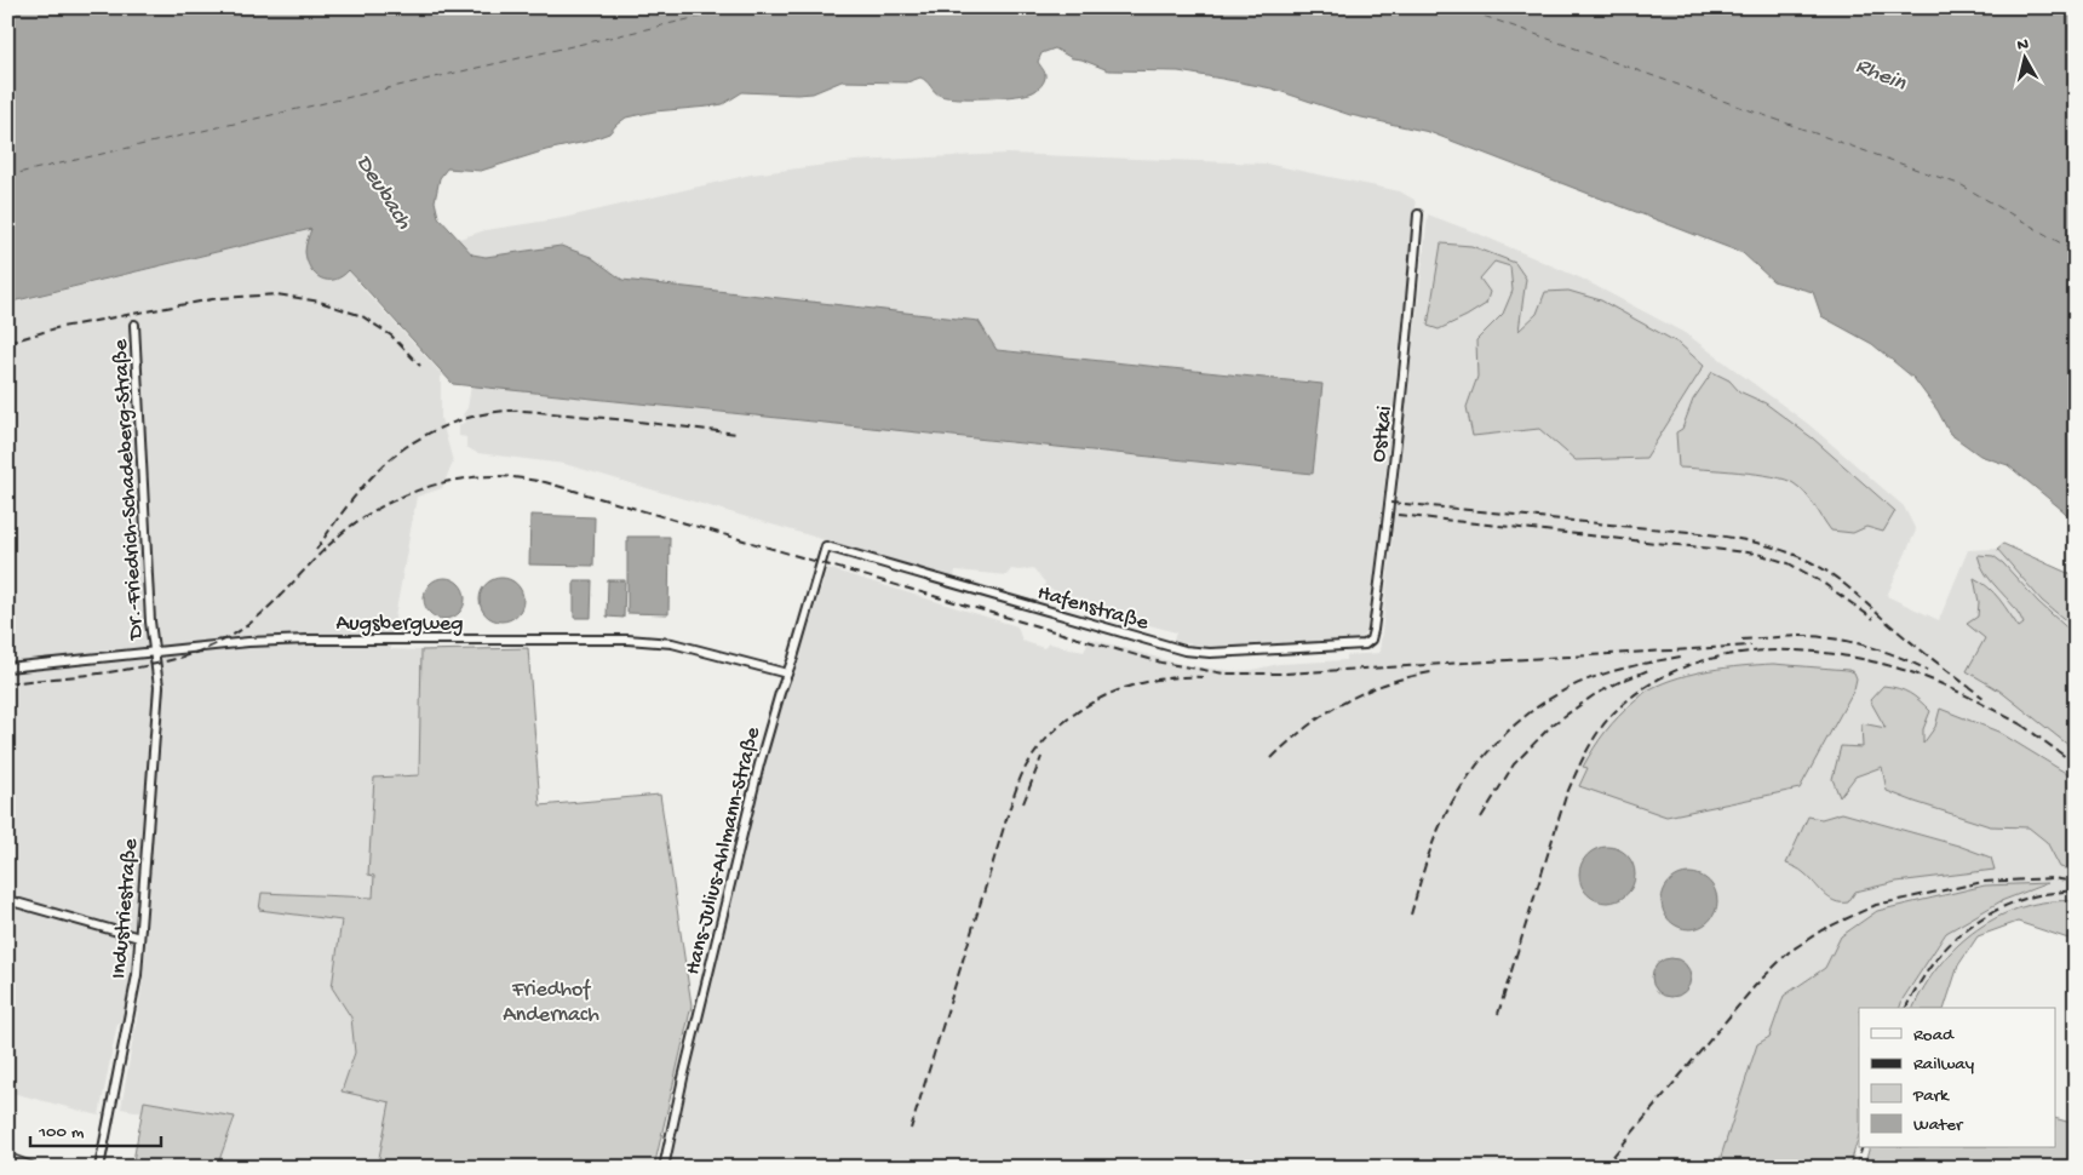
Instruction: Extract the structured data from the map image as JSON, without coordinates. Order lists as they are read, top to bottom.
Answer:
{
  "streets": {
    "street": [
      "Ostkai",
      "Dr.-Friedrich-Schadeberg-Straße",
      "Hafenstraße",
      "Augsbergweg",
      "Hans-Julius-Ahlmann-Straße",
      "Industriestraße"
    ]
  },
  "crossings": [
    ["Ostkai", "Hafenstraße"],
    ["Dr.-Friedrich-Schadeberg-Straße", "Augsbergweg"],
    ["Dr.-Friedrich-Schadeberg-Straße", "Industriestraße"],
    ["Hafenstraße", "Hans-Julius-Ahlmann-Straße"],
    ["Augsbergweg", "Hans-Julius-Ahlmann-Straße"],
    ["Augsbergweg", "Industriestraße"]
  ],
  "water": ["Rhein", "Deubach"],
  "parks": ["Friedhof Andernach"],
  "legend": [
    "Road",
    "Railway",
    "Park",
    "Water"
  ],
  "scale_bar": "100 m",
  "north": "top"
}
